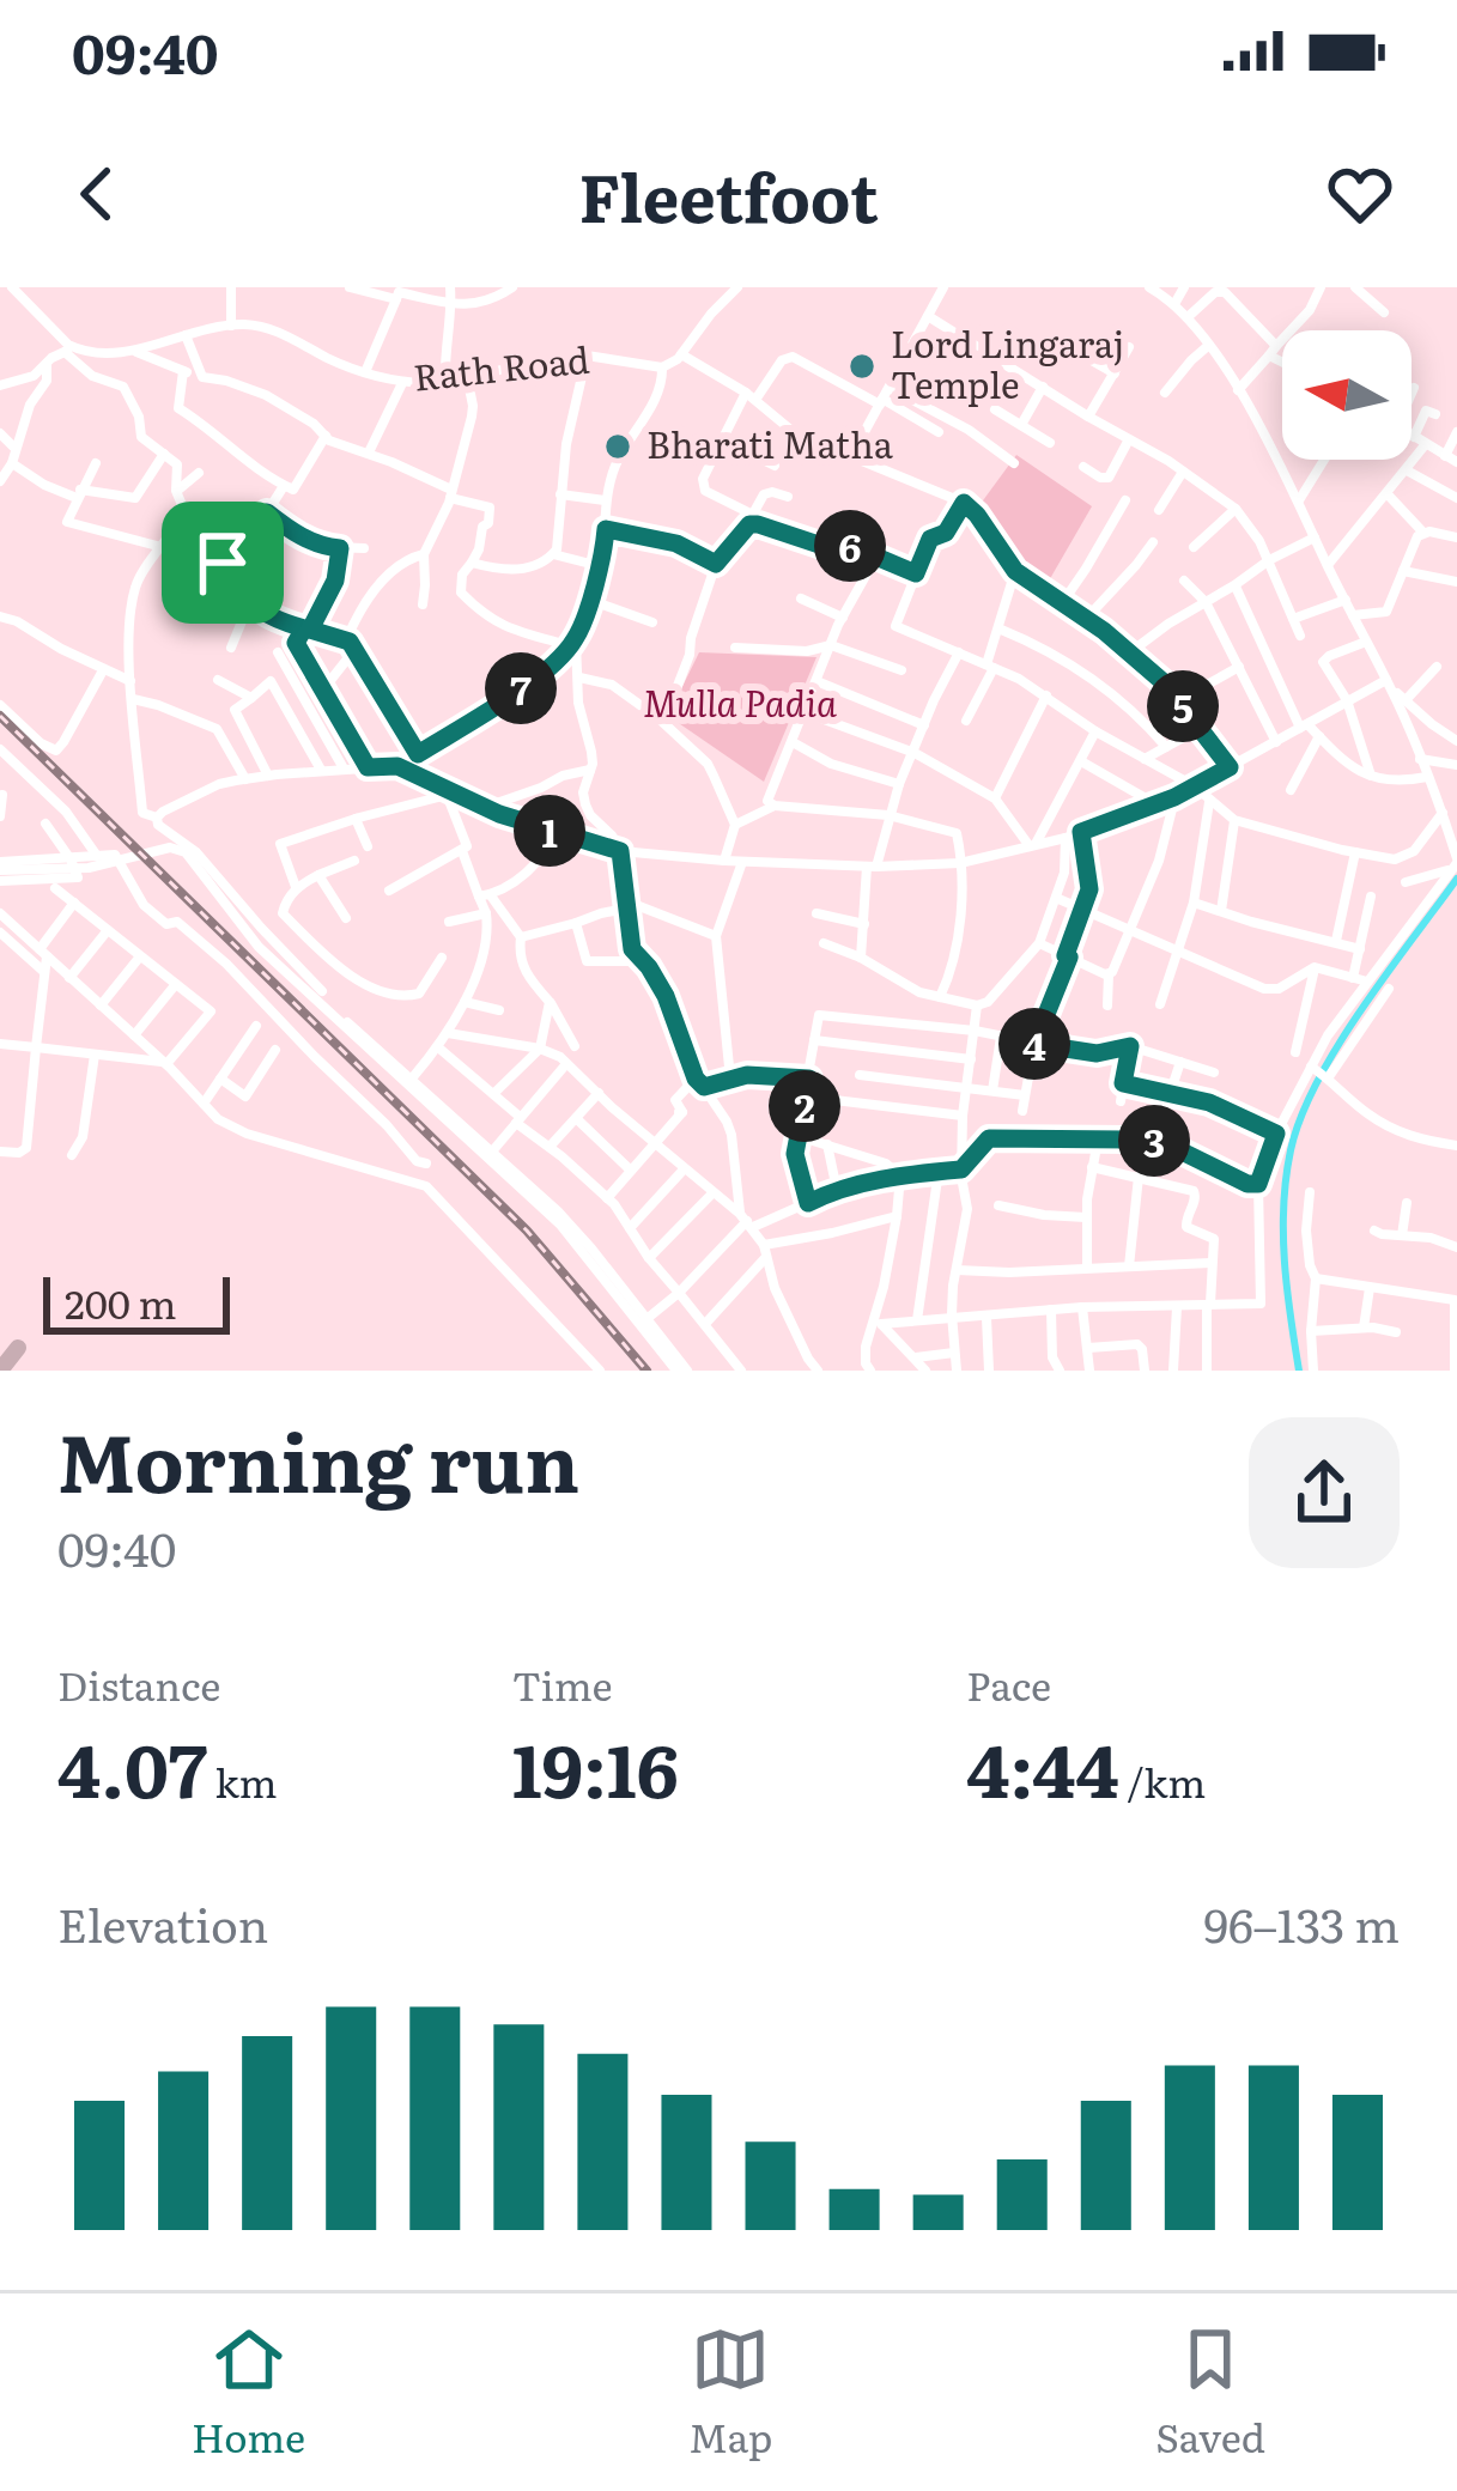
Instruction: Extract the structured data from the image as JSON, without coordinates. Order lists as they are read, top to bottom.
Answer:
{
  "streets": {
    "street": ["Rath Road"]
  },
  "parks": ["Mulla Padia"],
  "places": ["Lord Lingaraj Temple", "Bharati Matha"],
  "scale_bar": "200 m",
  "north": "left",
  "page": {
    "status": "09:40",
    "header": "Fleetfoot",
    "pins": [
      "6",
      "7",
      "5",
      "1",
      "4",
      "2",
      "3"
    ],
    "scale": "200 m",
    "heading": ["Morning run", "09:40"],
    "stats": [
      ["Distance", "4.07 km"],
      ["Time", "19:16"],
      ["Pace", "4:44 /km"]
    ],
    "chart": ["Elevation", "96–133 m"],
    "tabs": ["Home", "Map", "Saved"]
  }
}
